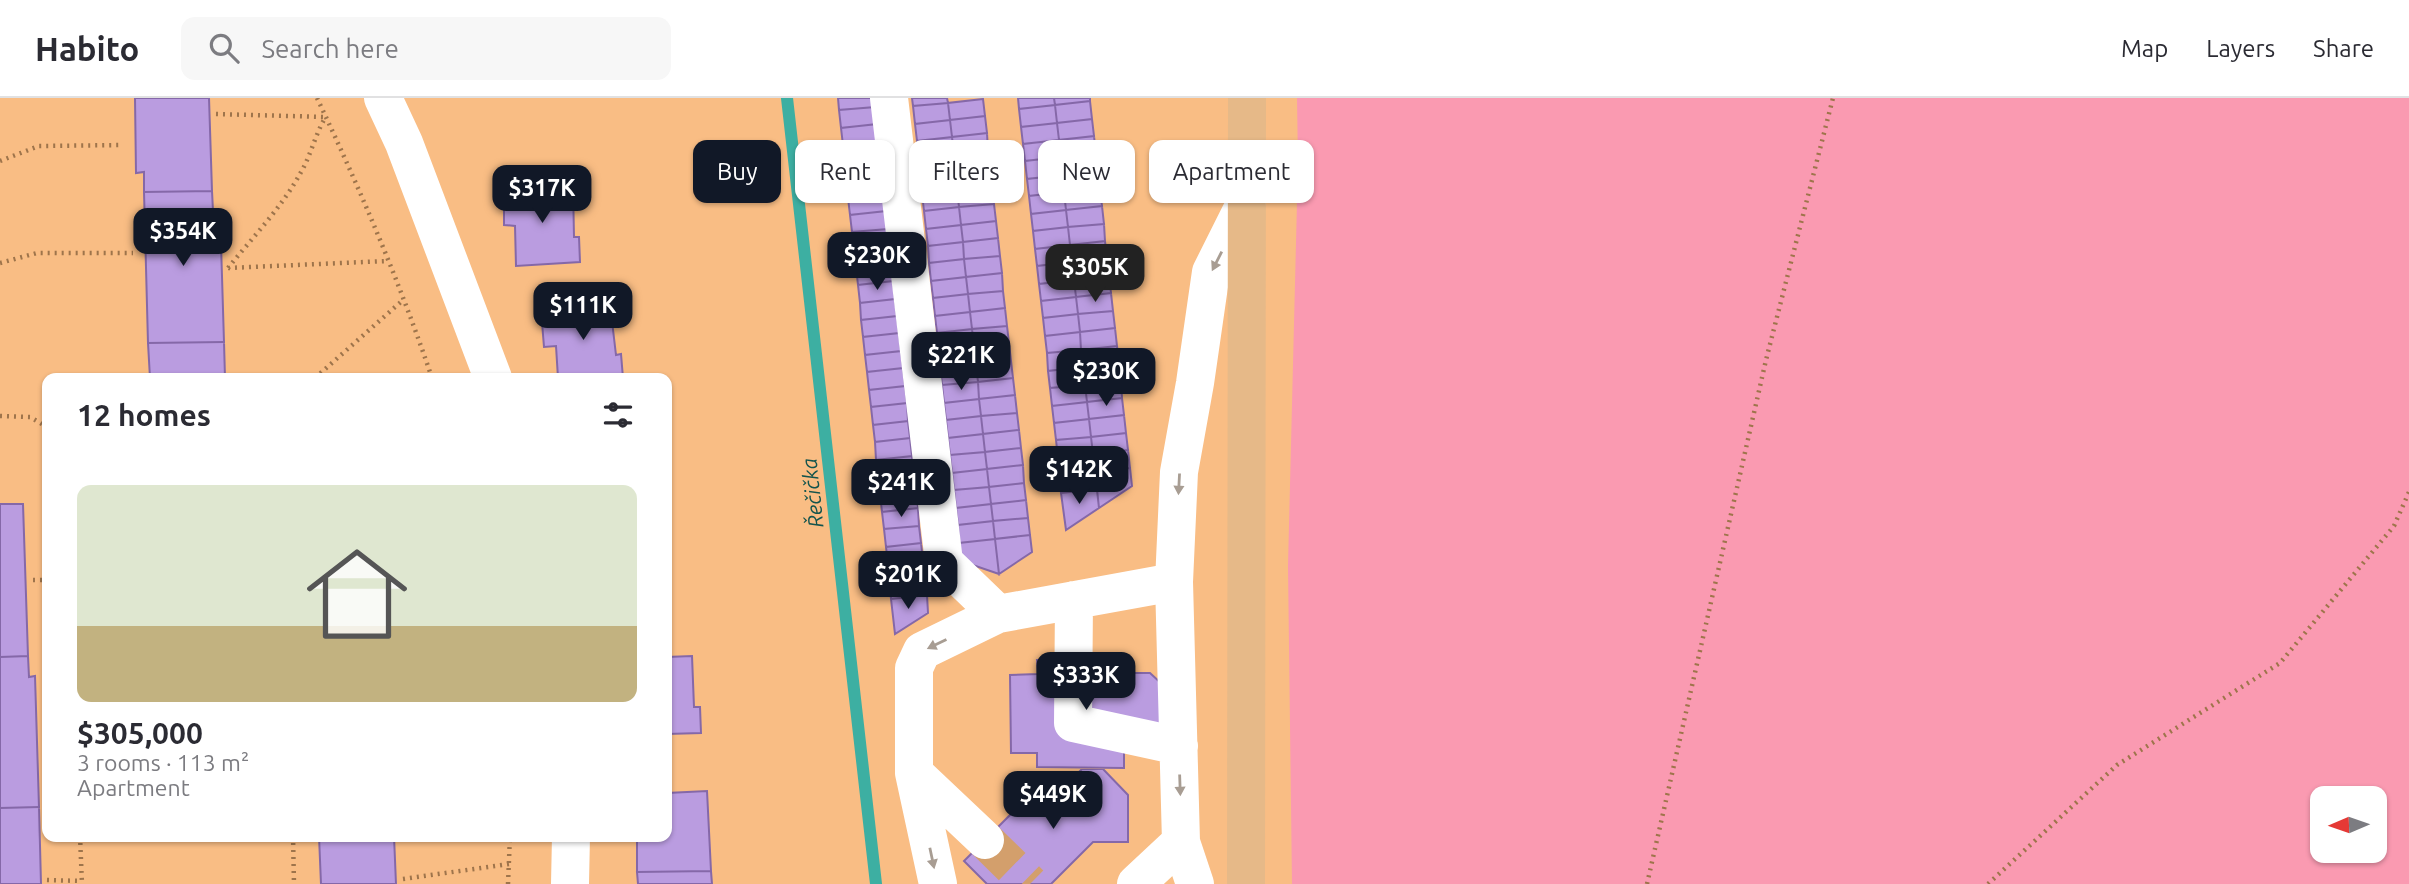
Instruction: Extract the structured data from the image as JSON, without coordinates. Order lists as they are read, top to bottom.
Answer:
{
  "water": ["Řečička"],
  "north": "left",
  "page": {
    "header": "Habito",
    "search": "Search here",
    "nav": ["Map", "Layers", "Share"],
    "chip": [
      "Buy",
      "Rent",
      "Filters",
      "New",
      "Apartment"
    ],
    "price": [
      "$317K",
      "$354K",
      "$230K",
      "$305K",
      "$111K",
      "$221K",
      "$230K",
      "$142K",
      "$241K",
      "$201K",
      "$333K",
      "$449K"
    ],
    "heading": "12 homes",
    "list": [
      {
        "name": "$305,000",
        "note": "3 rooms · 113 m² · Apartment"
      }
    ]
  }
}
